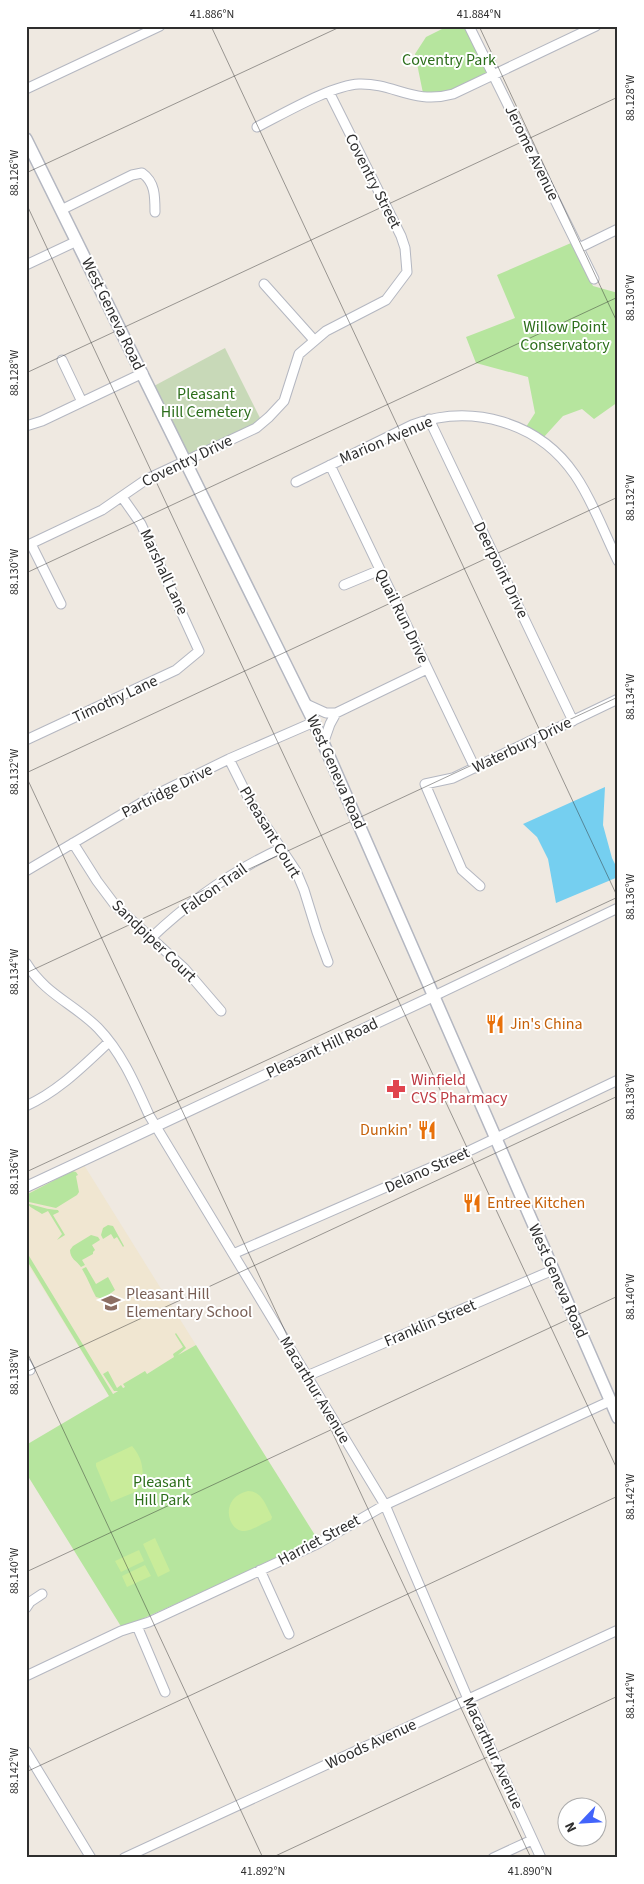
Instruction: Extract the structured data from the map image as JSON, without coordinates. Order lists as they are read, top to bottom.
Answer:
{
  "streets": {
    "main road": ["West Geneva Road"],
    "street": [
      "Jerome Avenue",
      "Coventry Street",
      "Marion Avenue",
      "Coventry Drive",
      "Deerpoint Drive",
      "Marshall Lane",
      "Quail Run Drive",
      "Timothy Lane",
      "Waterbury Drive",
      "Partridge Drive",
      "Pheasant Court",
      "Falcon Trail",
      "Sandpiper Court",
      "Pleasant Hill Road",
      "Delano Street",
      "Franklin Street",
      "Macarthur Avenue",
      "Harriet Street",
      "Woods Avenue"
    ]
  },
  "crossings": [
    ["Coventry Street", "Coventry Drive"],
    ["West Geneva Road", "Coventry Drive"],
    ["West Geneva Road", "Partridge Drive"],
    ["West Geneva Road", "Pleasant Hill Road"],
    ["West Geneva Road", "Delano Street"],
    ["West Geneva Road", "Franklin Street"],
    ["West Geneva Road", "Harriet Street"],
    ["Marion Avenue", "Deerpoint Drive"],
    ["Marion Avenue", "Quail Run Drive"],
    ["Coventry Drive", "Marshall Lane"],
    ["Deerpoint Drive", "Waterbury Drive"],
    ["Marshall Lane", "Timothy Lane"],
    ["Quail Run Drive", "Waterbury Drive"],
    ["Partridge Drive", "Pheasant Court"],
    ["Partridge Drive", "Sandpiper Court"],
    ["Pheasant Court", "Falcon Trail"],
    ["Falcon Trail", "Sandpiper Court"],
    ["Pleasant Hill Road", "Macarthur Avenue"],
    ["Delano Street", "Macarthur Avenue"],
    ["Franklin Street", "Macarthur Avenue"],
    ["Macarthur Avenue", "Harriet Street"],
    ["Macarthur Avenue", "Woods Avenue"]
  ],
  "parks": [
    "Coventry Park",
    "Willow Point Conservatory",
    "Pleasant Hill Cemetery",
    "Pleasant Hill Park"
  ],
  "places": {
    "restaurant": ["Jin's China", "Dunkin'", "Entree Kitchen"],
    "pharmacy": ["Winfield CVS Pharmacy"],
    "school or university": ["Pleasant Hill Elementary School"]
  },
  "north": "bottom left",
  "coordinates": [
    "41.886°N",
    "41.884°N",
    "88.128°W",
    "88.126°W",
    "88.130°W",
    "88.132°W",
    "88.134°W",
    "88.136°W",
    "88.138°W",
    "88.140°W",
    "88.142°W",
    "88.144°W",
    "41.892°N",
    "41.890°N"
  ]
}
